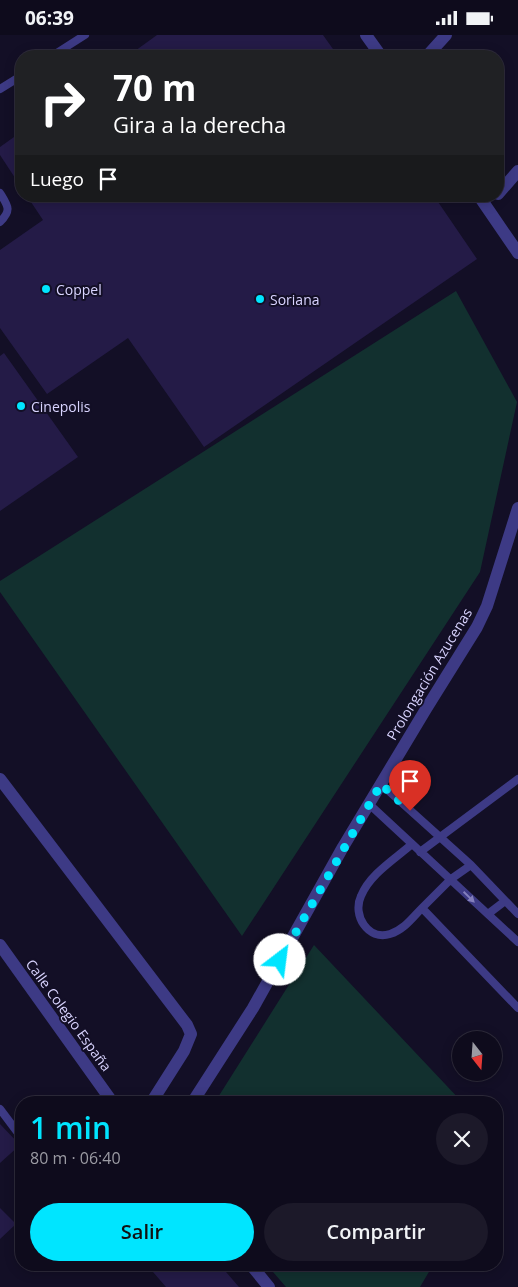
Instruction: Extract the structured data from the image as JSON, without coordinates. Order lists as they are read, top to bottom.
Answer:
{
  "streets": {
    "street": ["Prolongación Azucenas", "Calle Colegio España"]
  },
  "places": ["Coppel", "Soriana", "Cinepolis"],
  "north": "bottom",
  "page": {
    "status": "06:39",
    "turn": ["70 m", "Gira a la derecha"],
    "then": "Luego",
    "heading": ["1 min", "80 m · 06:40"],
    "buttons": ["Salir", "Compartir"]
  }
}
